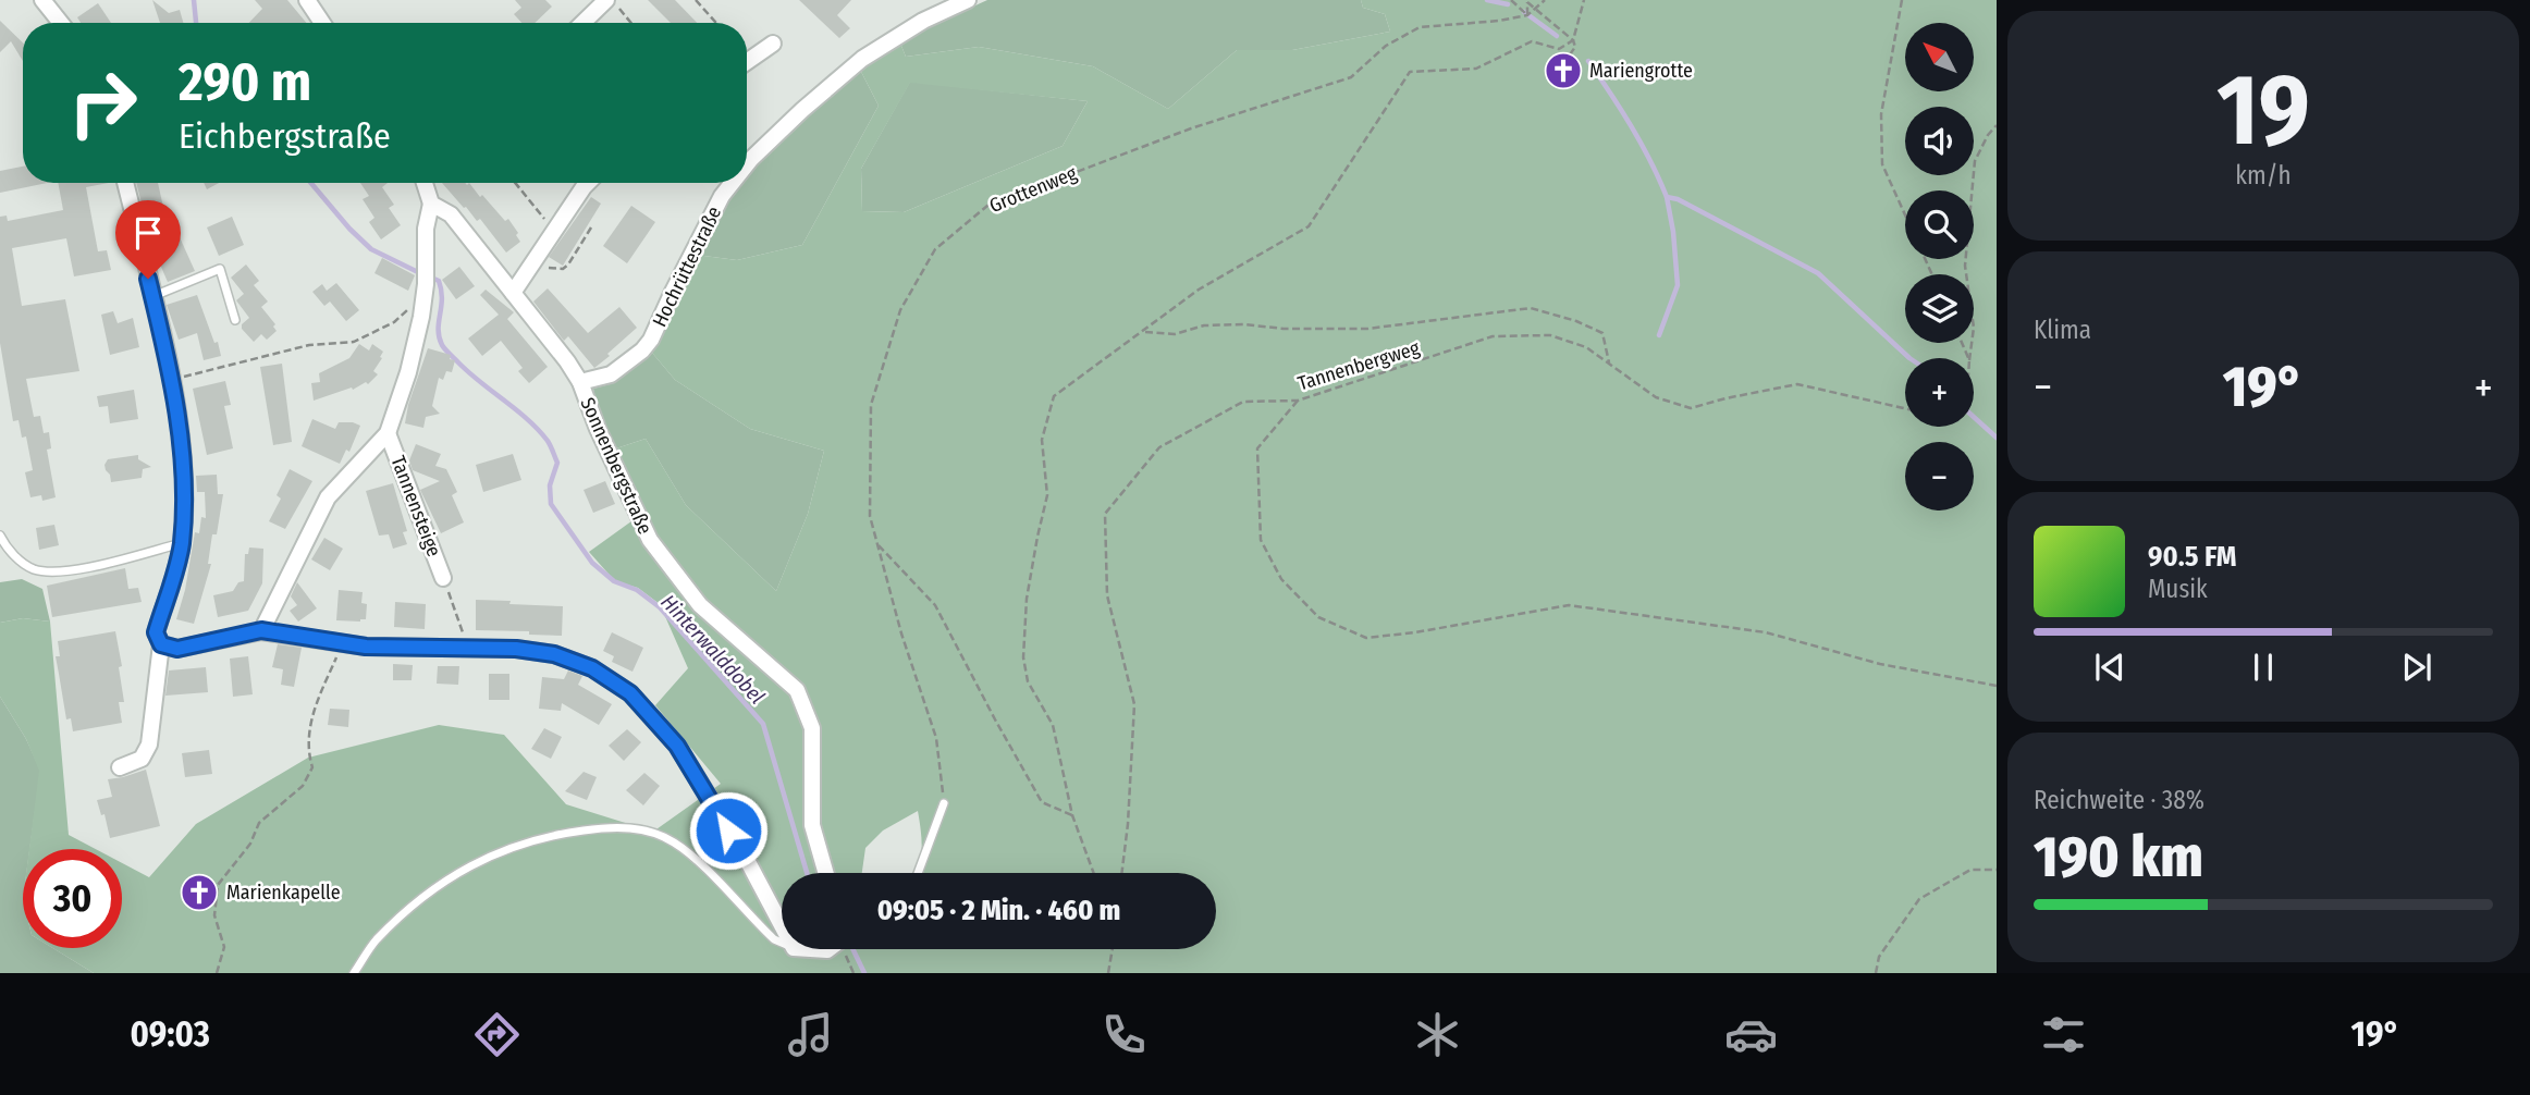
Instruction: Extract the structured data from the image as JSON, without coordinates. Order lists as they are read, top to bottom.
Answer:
{
  "streets": {
    "street": ["Hochrüttestraße", "Sonnenbergstraße", "Tannensteige"],
    "path": ["Grottenweg", "Tannenbergweg"]
  },
  "crossings": [
    ["Hochrüttestraße", "Sonnenbergstraße"]
  ],
  "water": ["Hinterwalddobel"],
  "places": {
    "church": ["Mariengrotte", "Marienkapelle"]
  },
  "north": "top left",
  "page": {
    "tile": [
      ["19", "km/h"],
      "Klima",
      ["Reichweite · 38%", "190 km"]
    ],
    "map_buttons": ["+", "−"],
    "turn": ["290 m", "Eichbergstraße"],
    "heat": ["−", "19°", "+"],
    "song": ["90.5 FM", "Musik"],
    "limit": "30",
    "trip": "09:05 · 2 Min. · 460 m",
    "tabs": ["09:03", "19°"]
  }
}
